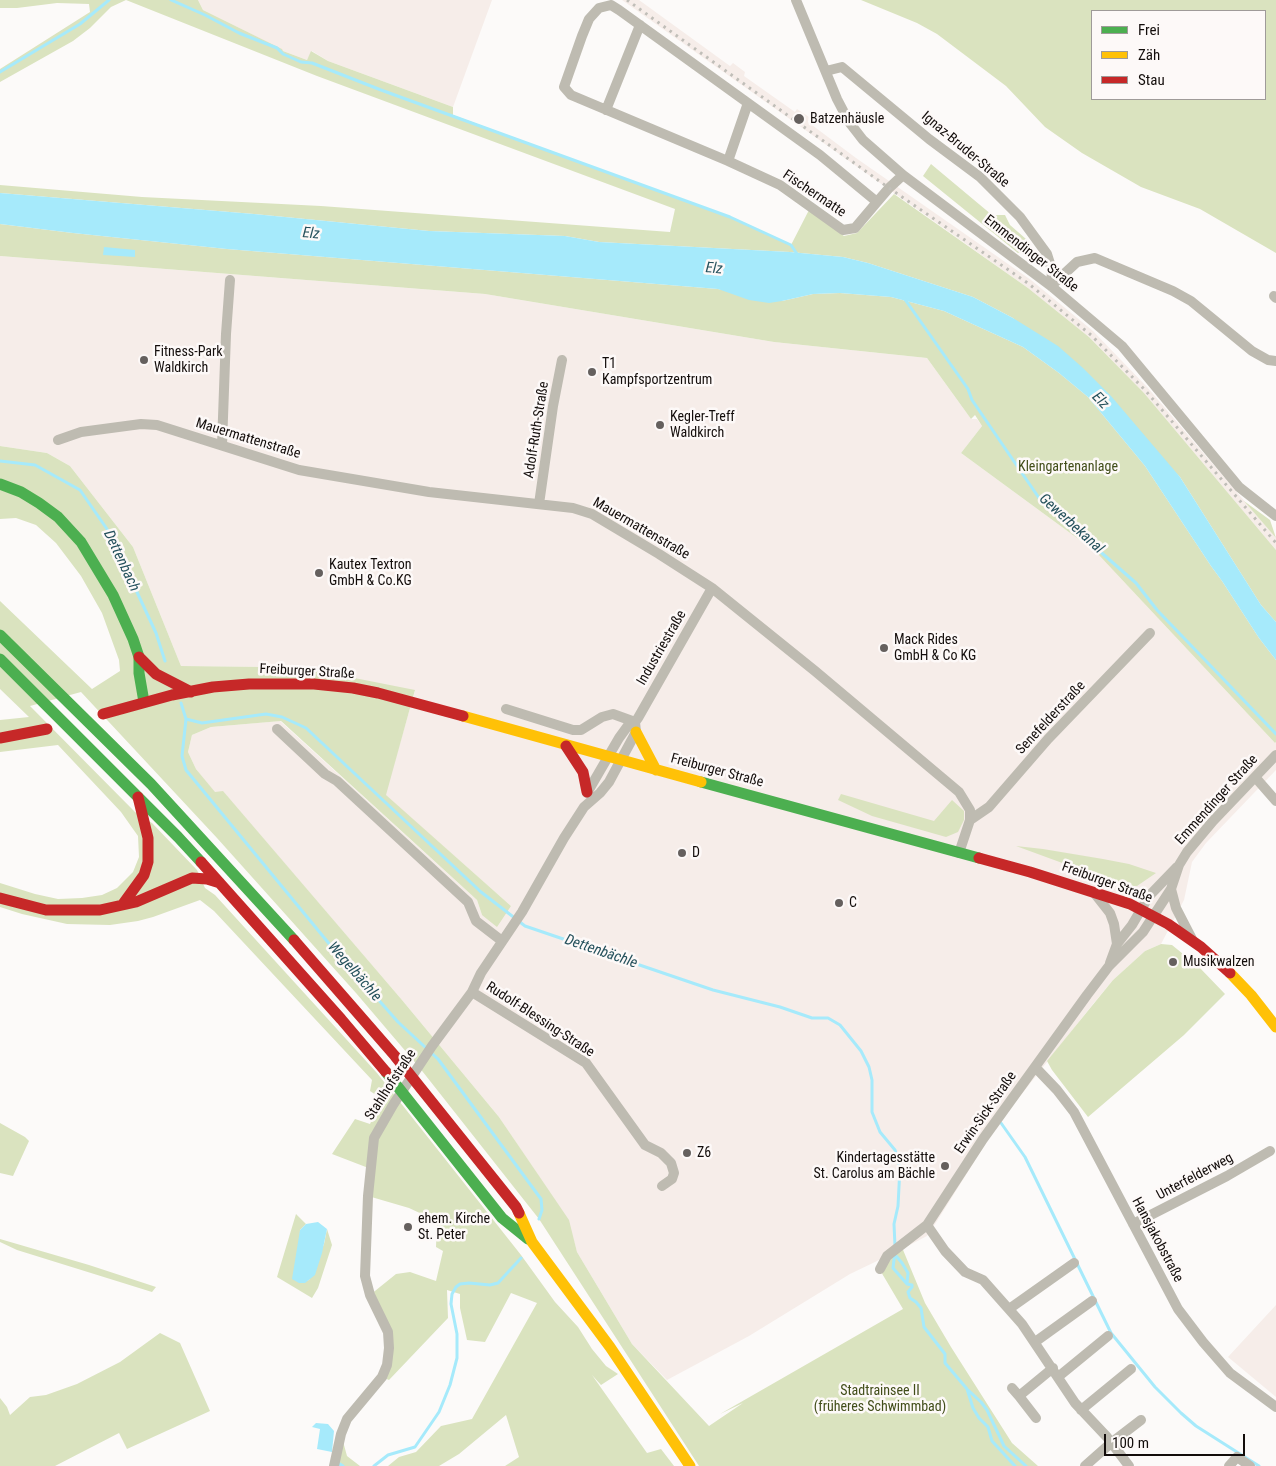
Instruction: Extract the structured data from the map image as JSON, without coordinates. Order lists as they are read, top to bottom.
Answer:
{
  "streets": {
    "main road": ["Freiburger Straße"],
    "street": [
      "Ignaz-Bruder-Straße",
      "Fischermatte",
      "Emmendinger Straße",
      "Adolf-Ruth-Straße",
      "Mauermattenstraße",
      "Industriestraße",
      "Senefelderstraße",
      "Rudolf-Blessing-Straße",
      "Stahlhofstraße",
      "Erwin-Sick-Straße",
      "Unterfelderweg",
      "Hansjakobstraße"
    ]
  },
  "crossings": [
    ["Ignaz-Bruder-Straße", "Emmendinger Straße"],
    ["Fischermatte", "Emmendinger Straße"],
    ["Emmendinger Straße", "Freiburger Straße"],
    ["Emmendinger Straße", "Erwin-Sick-Straße"],
    ["Adolf-Ruth-Straße", "Mauermattenstraße"],
    ["Mauermattenstraße", "Industriestraße"],
    ["Mauermattenstraße", "Senefelderstraße"],
    ["Industriestraße", "Freiburger Straße"],
    ["Industriestraße", "Stahlhofstraße"],
    ["Freiburger Straße", "Stahlhofstraße"],
    ["Freiburger Straße", "Erwin-Sick-Straße"],
    ["Rudolf-Blessing-Straße", "Stahlhofstraße"],
    ["Erwin-Sick-Straße", "Hansjakobstraße"],
    ["Unterfelderweg", "Hansjakobstraße"]
  ],
  "water": [
    "Elz",
    "Gewerbekanal",
    "Dettenbach",
    "Dettenbächle",
    "Wegelbächle"
  ],
  "parks": ["Kleingartenanlage", "Stadtrainsee II (früheres Schwimmbad)"],
  "places": [
    "Batzenhäusle",
    "Fitness-Park Waldkirch",
    "T1 Kampfsportzentrum",
    "Kegler-Treff Waldkirch",
    "Kautex Textron GmbH & Co.KG",
    "Mack Rides GmbH & Co KG",
    "D",
    "C",
    "Musikwalzen",
    "Z6",
    "Kindertagesstätte St. Carolus am Bächle",
    "ehem. Kirche St. Peter"
  ],
  "legend": ["Frei", "Zäh", "Stau"],
  "scale_bar": "100 m"
}
